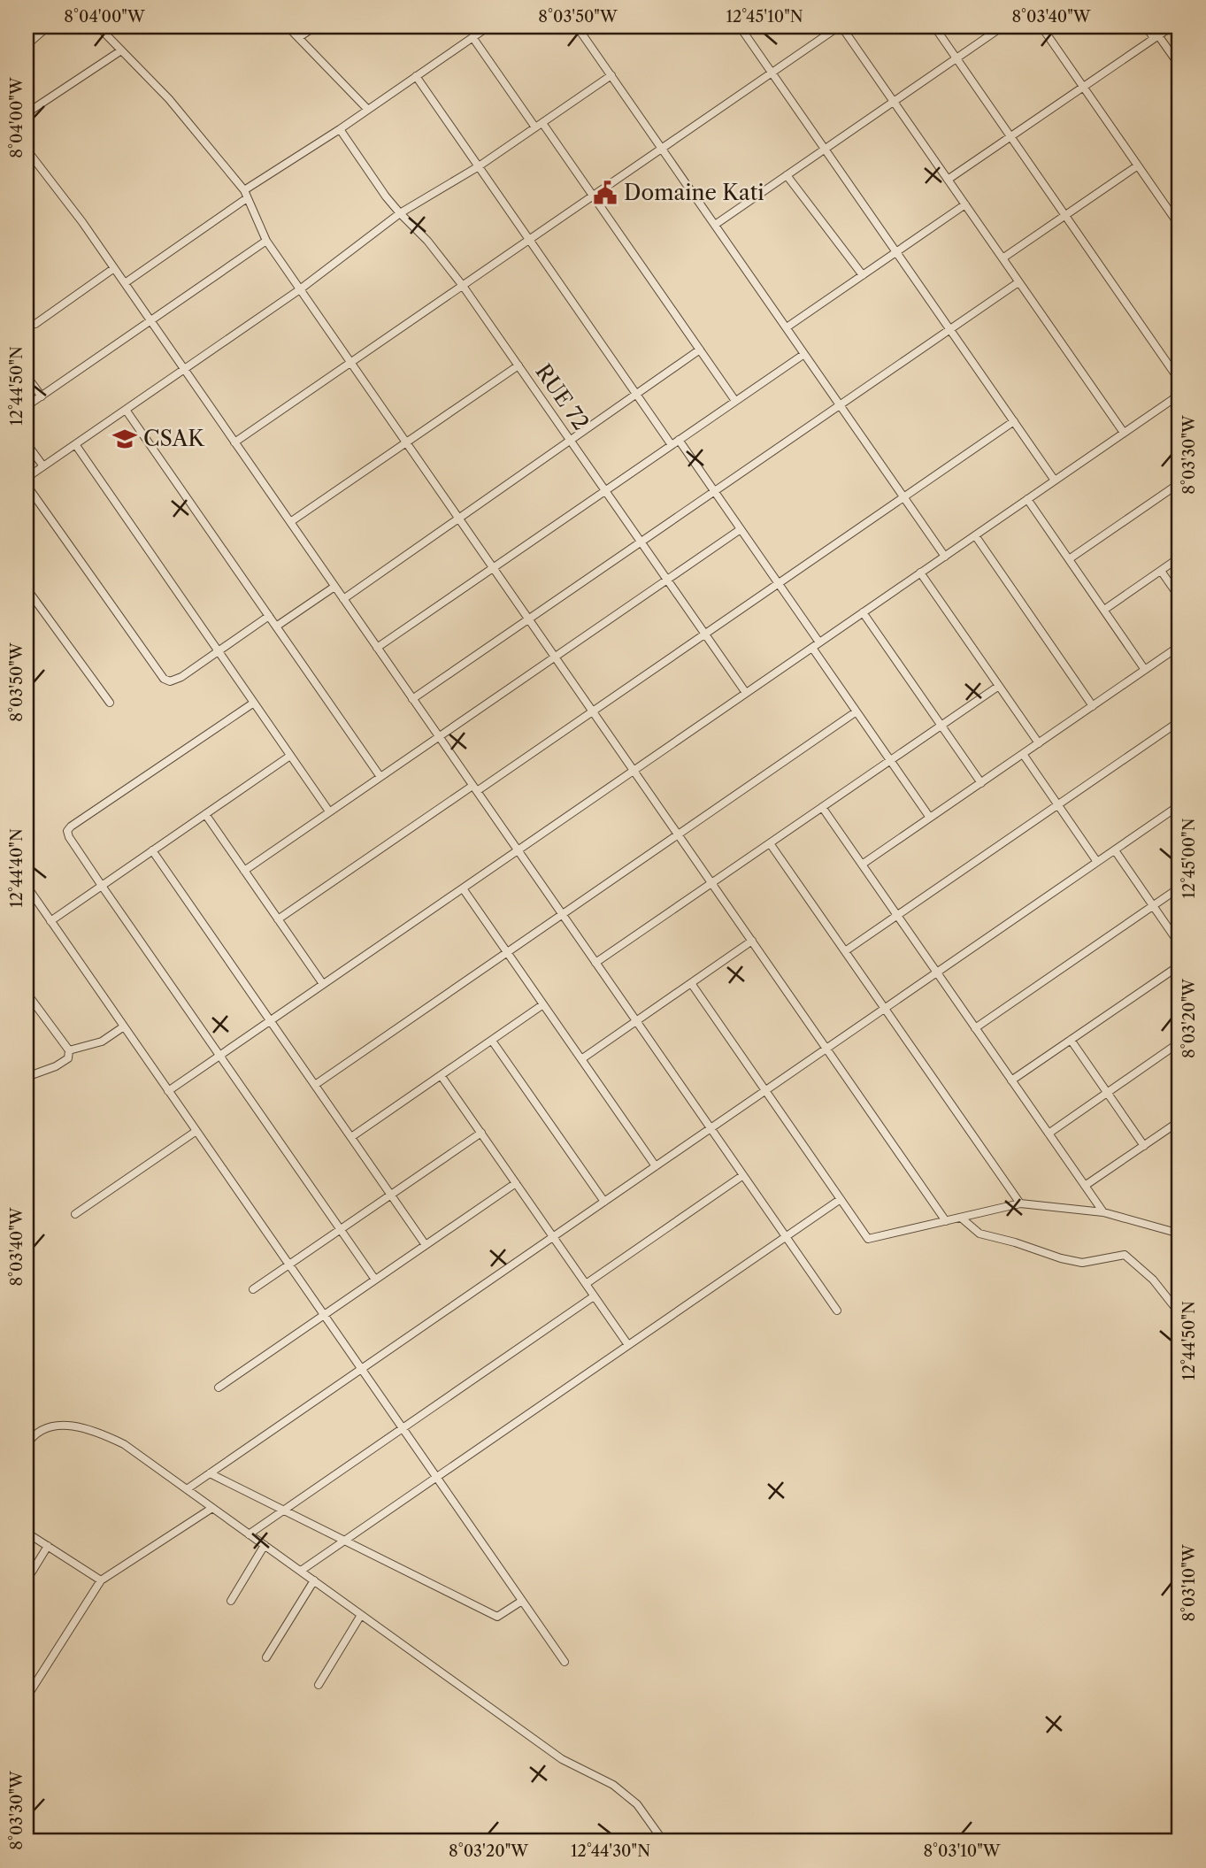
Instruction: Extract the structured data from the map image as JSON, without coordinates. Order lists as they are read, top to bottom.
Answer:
{
  "streets": {
    "street": ["RUE 72"]
  },
  "places": {
    "public building": ["Domaine Kati"],
    "school or university": ["CSAK"]
  },
  "coordinates": [
    "8°04'00\"W",
    "8°03'50\"W",
    "12°45'10\"N",
    "8°03'40\"W",
    "12°44'50\"N",
    "8°03'30\"W",
    "12°45'00\"N",
    "12°44'40\"N",
    "8°03'20\"W",
    "8°03'10\"W",
    "12°44'30\"N"
  ]
}
